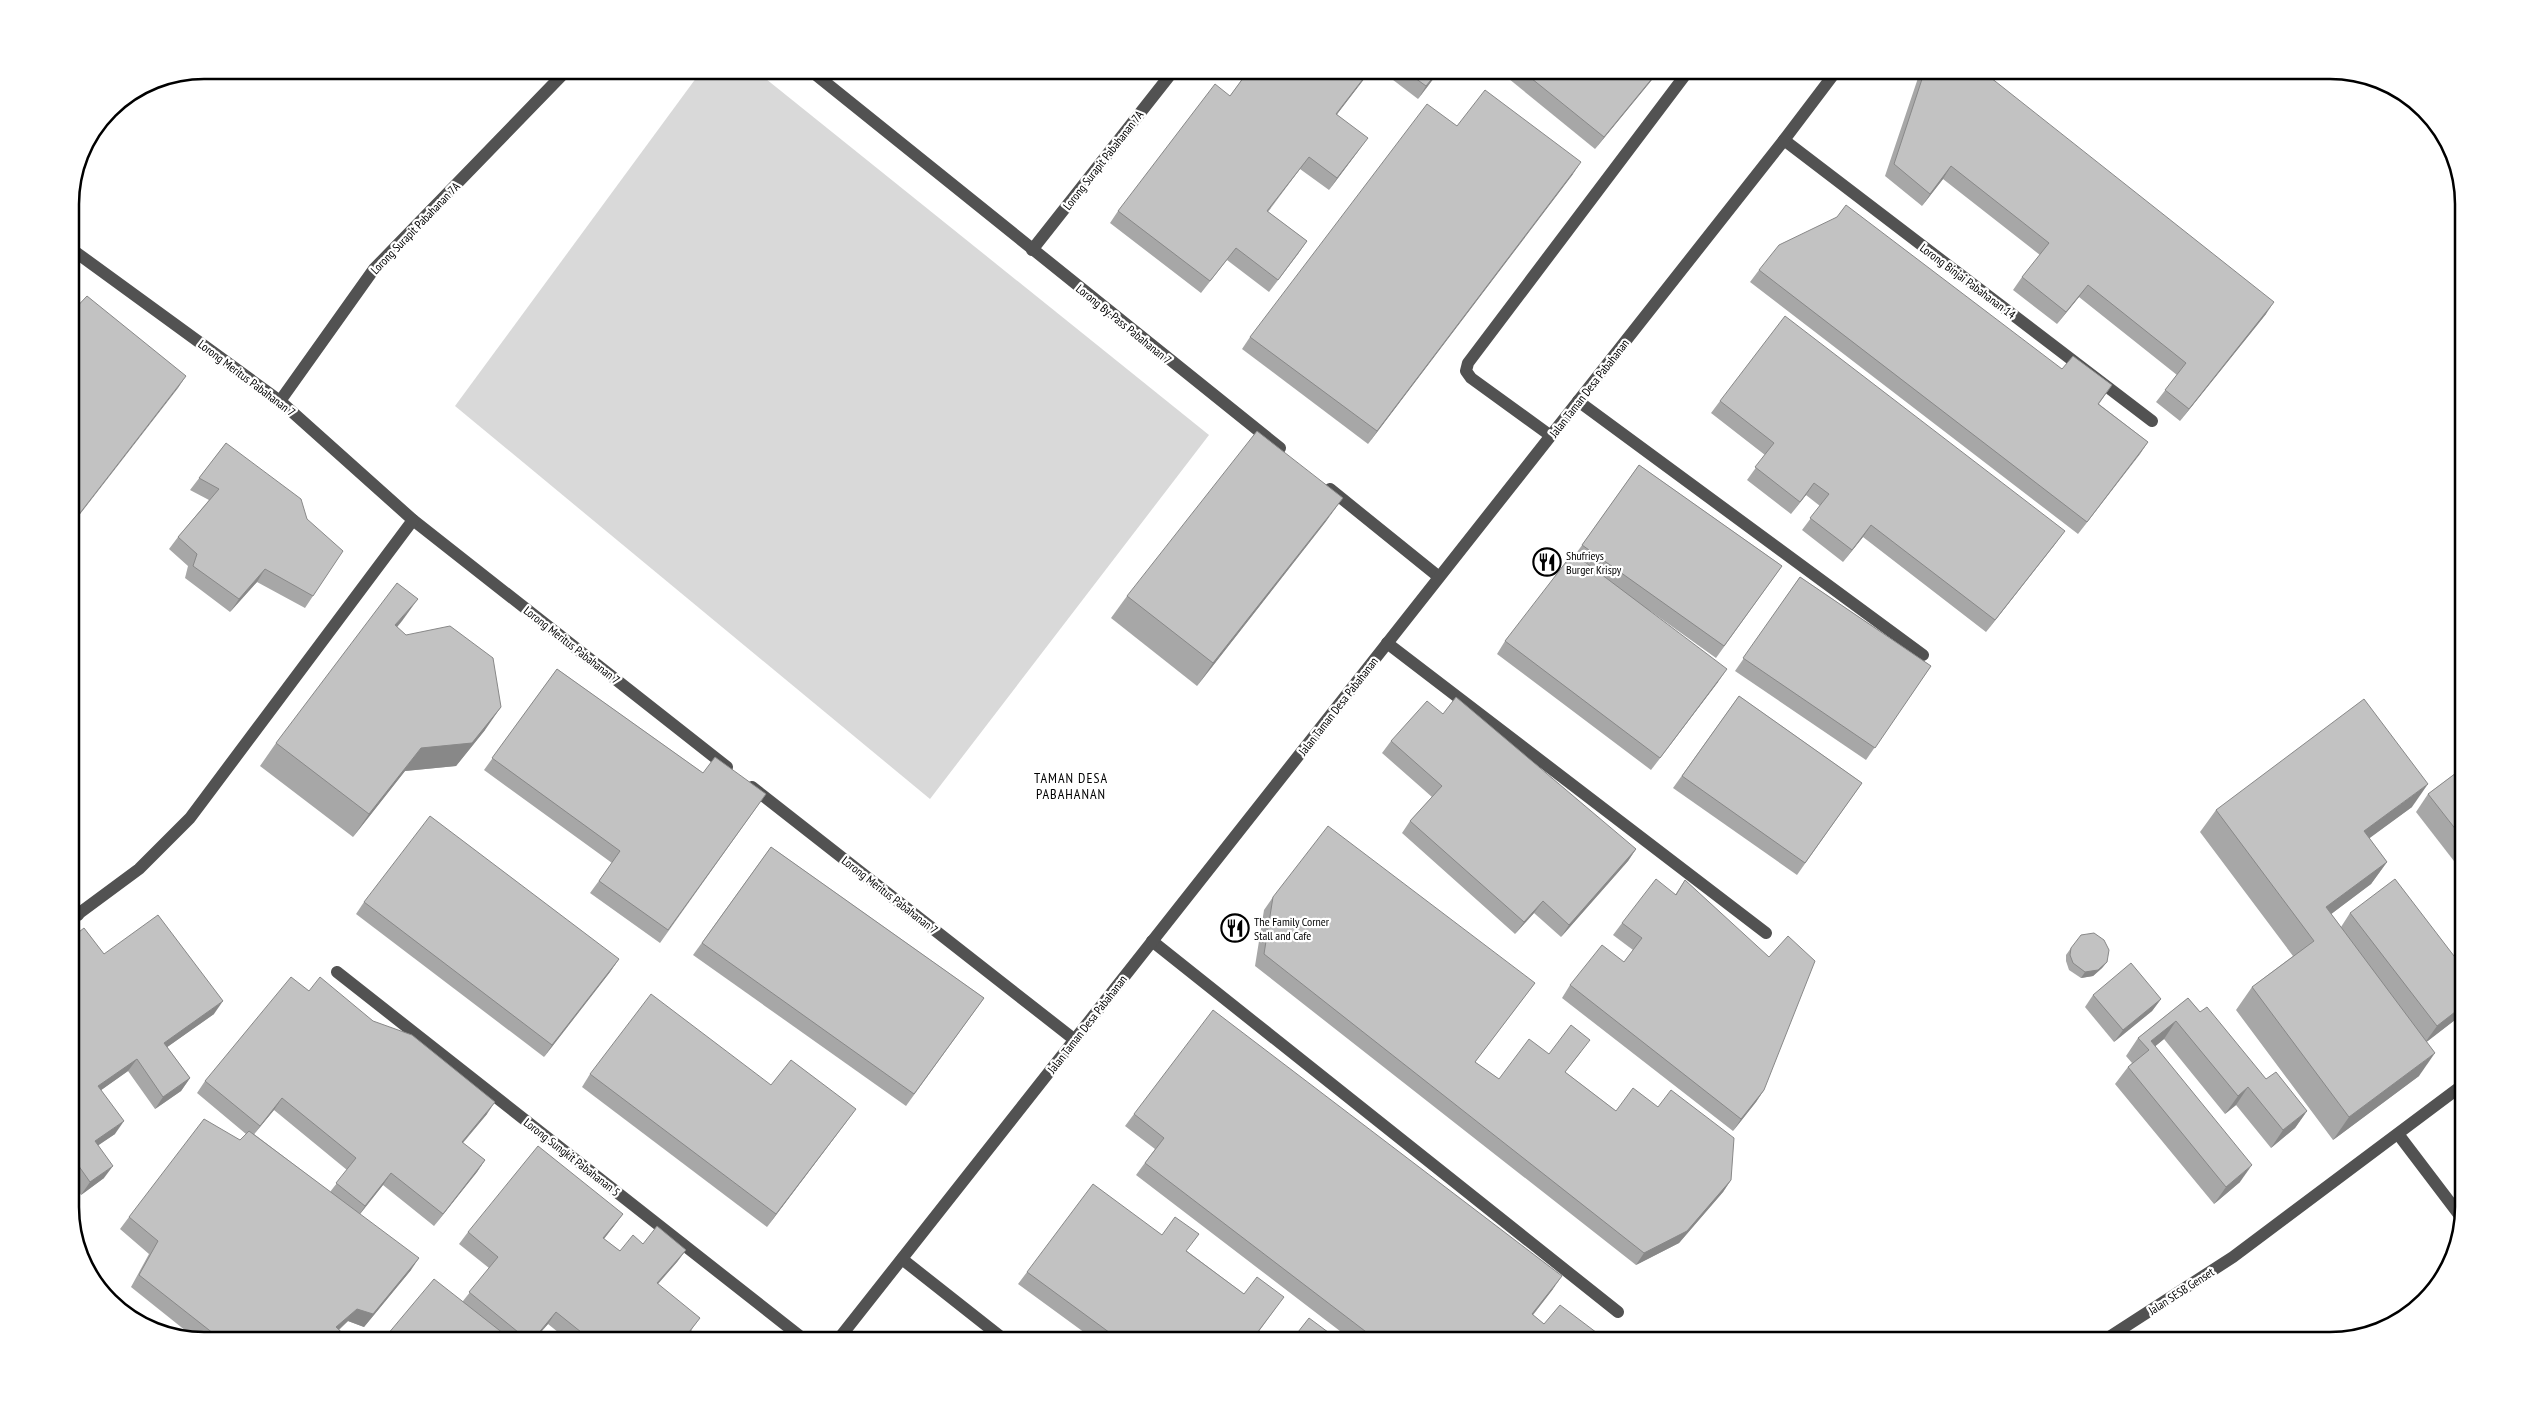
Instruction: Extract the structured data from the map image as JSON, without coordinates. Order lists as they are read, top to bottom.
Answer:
{
  "streets": {
    "street": [
      "Lorong Surapit Pabahanan 7A",
      "Lorong Binjai Pabahanan 14",
      "Lorong By-Pass Pabahanan 7",
      "Lorong Meritus Pabahanan 7",
      "Jalan Taman Desa Pabahanan",
      "Lorong Sungkit Pabahanan 5",
      "Jalan SESB Genset"
    ]
  },
  "crossings": [
    ["Lorong Surapit Pabahanan 7A", "Lorong By-Pass Pabahanan 7"],
    ["Lorong Surapit Pabahanan 7A", "Lorong Meritus Pabahanan 7"],
    ["Lorong Binjai Pabahanan 14", "Jalan Taman Desa Pabahanan"],
    ["Lorong Meritus Pabahanan 7", "Jalan Taman Desa Pabahanan"]
  ],
  "districts": ["TAMAN DESA PABAHANAN"],
  "places": {
    "restaurant": ["Shufrieys Burger Krispy", "The Family Corner Stall and Cafe"]
  }
}
